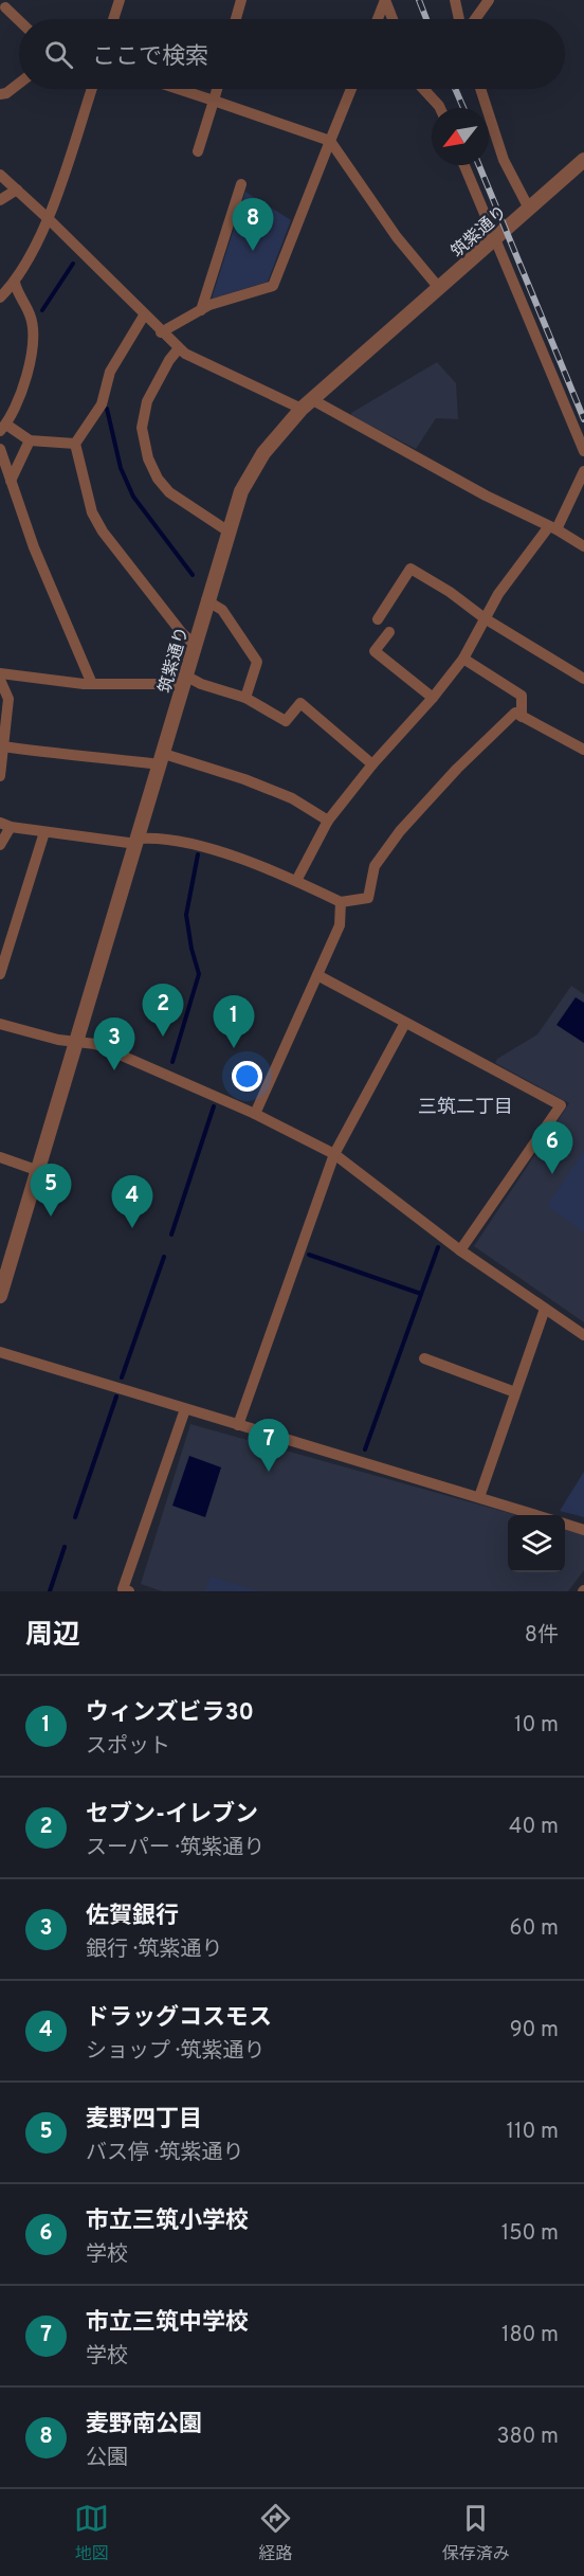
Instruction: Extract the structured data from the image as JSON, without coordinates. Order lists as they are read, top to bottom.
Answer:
{
  "streets": {
    "street": ["筑紫通り"]
  },
  "districts": ["三筑二丁目"],
  "north": "bottom left",
  "page": {
    "search": "ここで検索",
    "pins": [
      "8",
      "2",
      "1",
      "3",
      "6",
      "5",
      "4",
      "7"
    ],
    "heading": ["周辺", "8件"],
    "list": [
      {
        "mark": "1",
        "name": "ウィンズビラ30",
        "note": "スポット",
        "value": "10 m"
      },
      {
        "mark": "2",
        "name": "セブン-イレブン",
        "note": "スーパー · 筑紫通り",
        "value": "40 m"
      },
      {
        "mark": "3",
        "name": "佐賀銀行",
        "note": "銀行 · 筑紫通り",
        "value": "60 m"
      },
      {
        "mark": "4",
        "name": "ドラッグコスモス",
        "note": "ショップ · 筑紫通り",
        "value": "90 m"
      },
      {
        "mark": "5",
        "name": "麦野四丁目",
        "note": "バス停 · 筑紫通り",
        "value": "110 m"
      },
      {
        "mark": "6",
        "name": "市立三筑小学校",
        "note": "学校",
        "value": "150 m"
      },
      {
        "mark": "7",
        "name": "市立三筑中学校",
        "note": "学校",
        "value": "180 m"
      },
      {
        "mark": "8",
        "name": "麦野南公園",
        "note": "公園",
        "value": "380 m"
      }
    ],
    "nav": ["地図", "経路", "保存済み"]
  }
}
